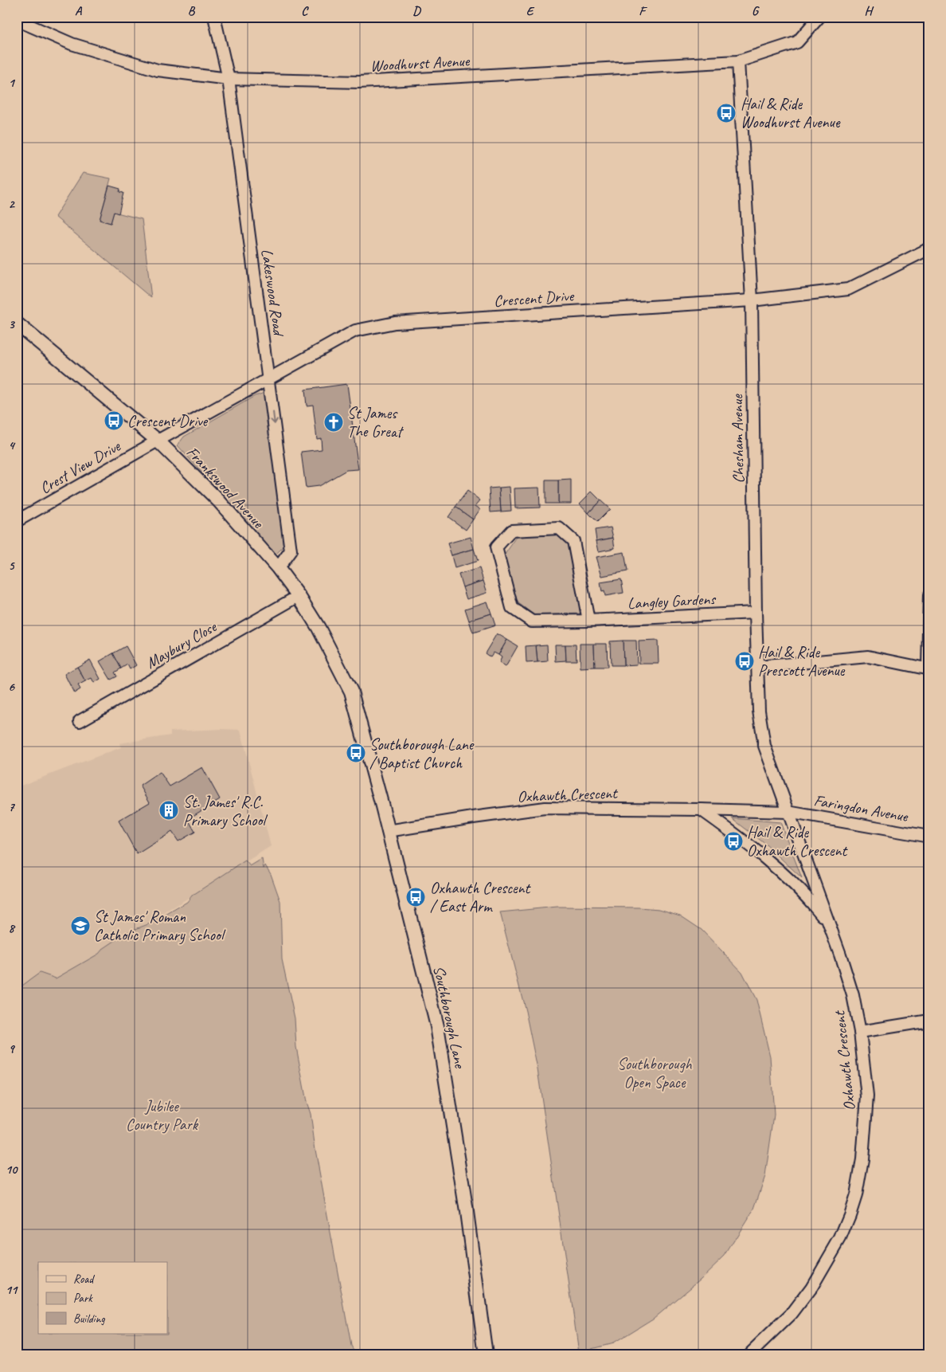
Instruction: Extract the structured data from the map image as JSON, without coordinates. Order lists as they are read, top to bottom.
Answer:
{
  "streets": {
    "street": [
      "Woodhurst Avenue",
      "Lakeswood Road",
      "Crescent Drive",
      "Chesham Avenue",
      "Crest View Drive",
      "Frankswood Avenue",
      "Langley Gardens",
      "Maybury Close",
      "Oxhawth Crescent",
      "Faringdon Avenue",
      "Southborough Lane"
    ]
  },
  "crossings": [
    ["Woodhurst Avenue", "Lakeswood Road"],
    ["Woodhurst Avenue", "Chesham Avenue"],
    ["Lakeswood Road", "Crescent Drive"],
    ["Lakeswood Road", "Frankswood Avenue"],
    ["Crescent Drive", "Chesham Avenue"],
    ["Crescent Drive", "Crest View Drive"],
    ["Crescent Drive", "Frankswood Avenue"],
    ["Chesham Avenue", "Langley Gardens"],
    ["Chesham Avenue", "Oxhawth Crescent"],
    ["Chesham Avenue", "Faringdon Avenue"],
    ["Crest View Drive", "Frankswood Avenue"],
    ["Frankswood Avenue", "Maybury Close"],
    ["Frankswood Avenue", "Southborough Lane"],
    ["Oxhawth Crescent", "Faringdon Avenue"],
    ["Oxhawth Crescent", "Southborough Lane"]
  ],
  "parks": ["Southborough Open Space", "Jubilee Country Park"],
  "places": {
    "bus stop": [
      "Hail & Ride Woodhurst Avenue",
      "Crescent Drive",
      "Hail & Ride Prescott Avenue",
      "Southborough Lane / Baptist Church",
      "Hail & Ride Oxhawth Crescent",
      "Oxhawth Crescent / East Arm"
    ],
    "church": ["St James The Great"],
    "building": ["St. James' R.C. Primary School"],
    "school or university": ["St James' Roman Catholic Primary School"]
  },
  "legend": ["Road", "Park", "Building"],
  "grid": {
    "columns": [
      "A",
      "B",
      "C",
      "D",
      "E",
      "F",
      "G",
      "H"
    ],
    "rows": [
      "1",
      "2",
      "3",
      "4",
      "5",
      "6",
      "7",
      "8",
      "9",
      "10",
      "11"
    ]
  }
}
